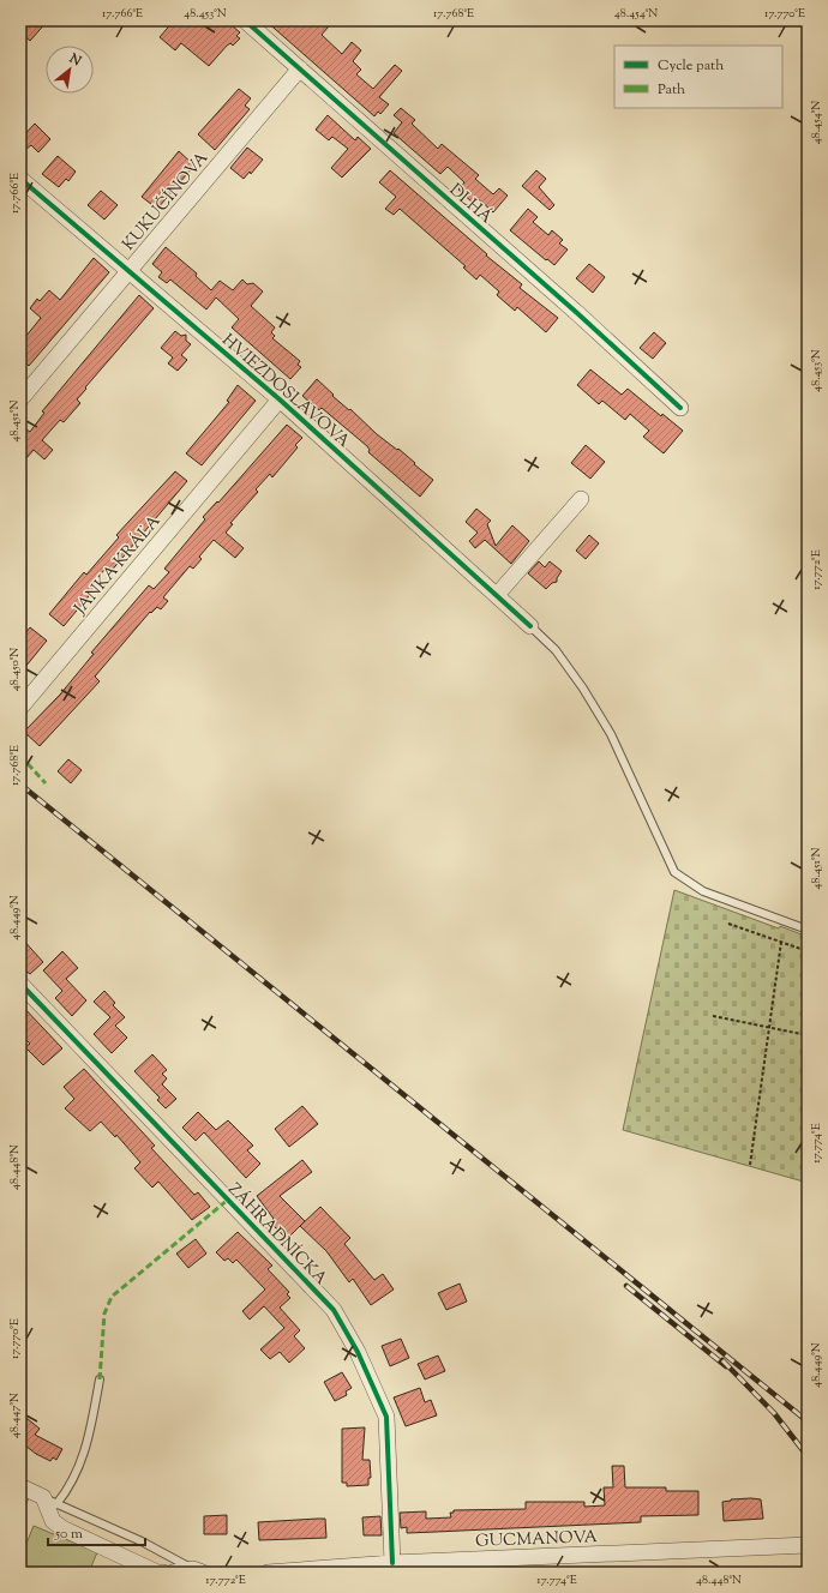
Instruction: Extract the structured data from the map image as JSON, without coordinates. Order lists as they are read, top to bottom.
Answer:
{
  "streets": {
    "street": [
      "KUKUČÍNOVA",
      "DLHÁ",
      "HVIEZDOSLAVOVA",
      "JANKA KRÁĽA",
      "ZÁHRADNÍCKA",
      "GUCMANOVA"
    ]
  },
  "crossings": [
    ["KUKUČÍNOVA", "DLHÁ"],
    ["KUKUČÍNOVA", "HVIEZDOSLAVOVA"],
    ["HVIEZDOSLAVOVA", "JANKA KRÁĽA"],
    ["ZÁHRADNÍCKA", "GUCMANOVA"]
  ],
  "legend": ["Cycle path", "Path"],
  "scale_bar": "50 m",
  "north": "top right",
  "coordinates": [
    "17.766°E",
    "48.453°N",
    "17.768°E",
    "48.454°N",
    "17.770°E",
    "48.451°N",
    "17.772°E",
    "48.450°N",
    "48.449°N",
    "17.774°E",
    "48.448°N",
    "48.447°N"
  ]
}
